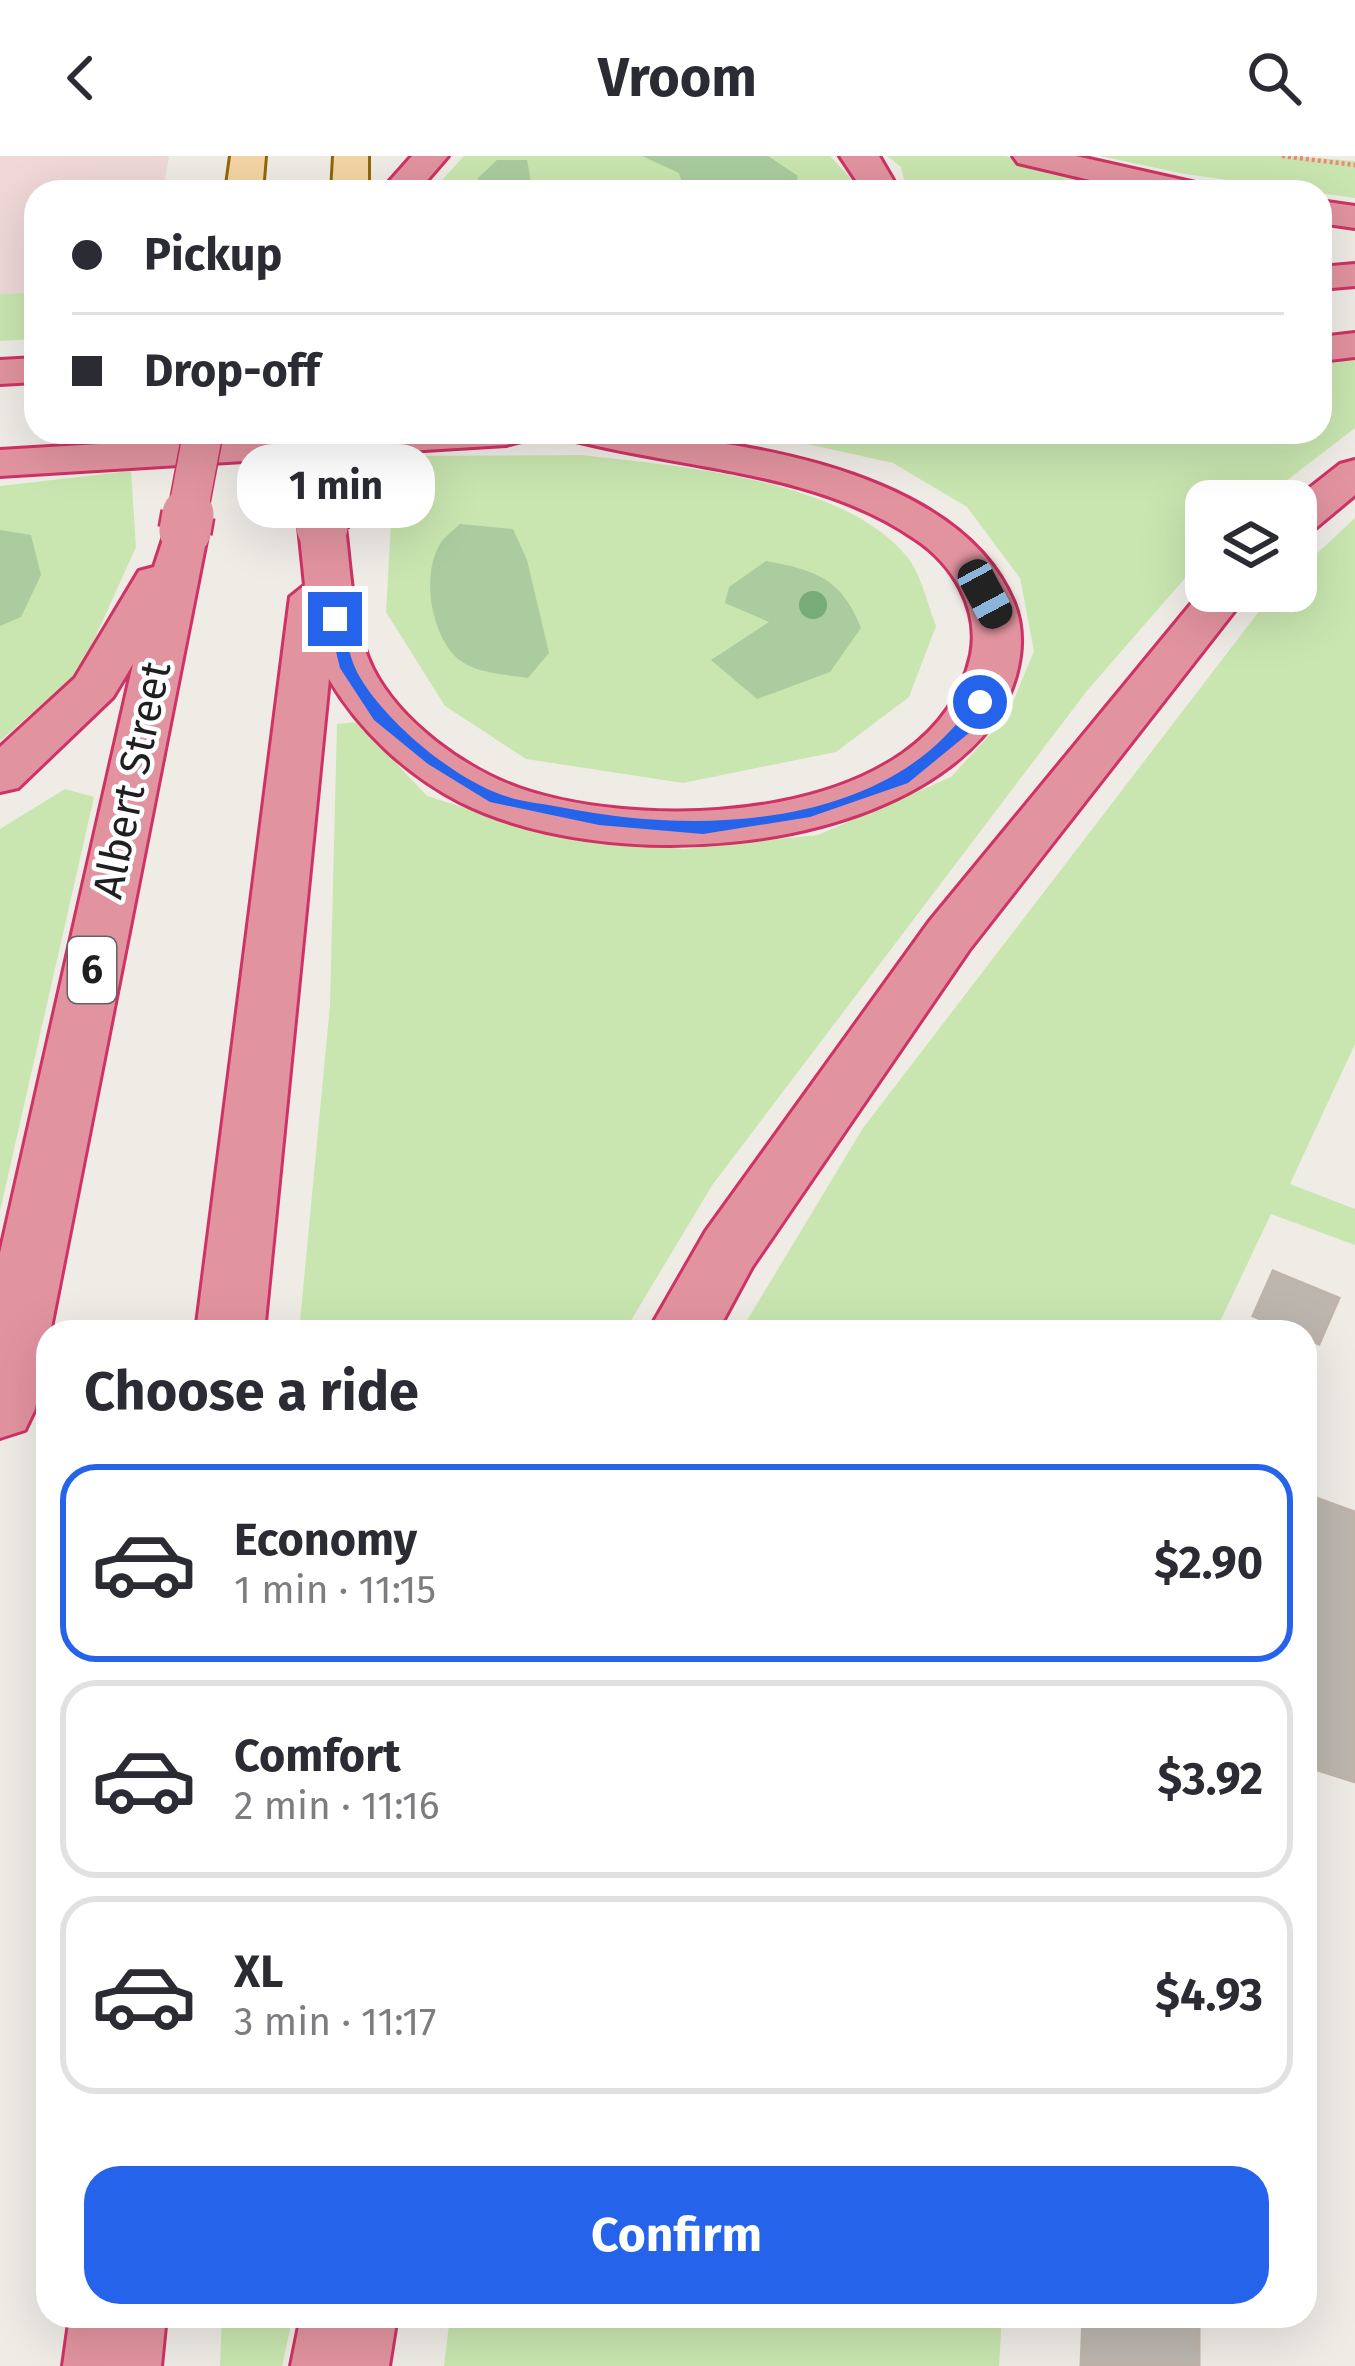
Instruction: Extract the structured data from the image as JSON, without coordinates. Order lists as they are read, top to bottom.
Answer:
{
  "streets": {
    "highway": ["Albert Street", "6"]
  },
  "page": {
    "header": "Vroom",
    "banner": ["Pickup", "Drop-off"],
    "bubble": "1 min",
    "heading": "Choose a ride",
    "list": [
      {
        "name": "Economy",
        "note": "1 min · 11:15",
        "value": "$2.90"
      },
      {
        "name": "Comfort",
        "note": "2 min · 11:16",
        "value": "$3.92"
      },
      {
        "name": "XL",
        "note": "3 min · 11:17",
        "value": "$4.93"
      }
    ],
    "buttons": "Confirm"
  }
}
